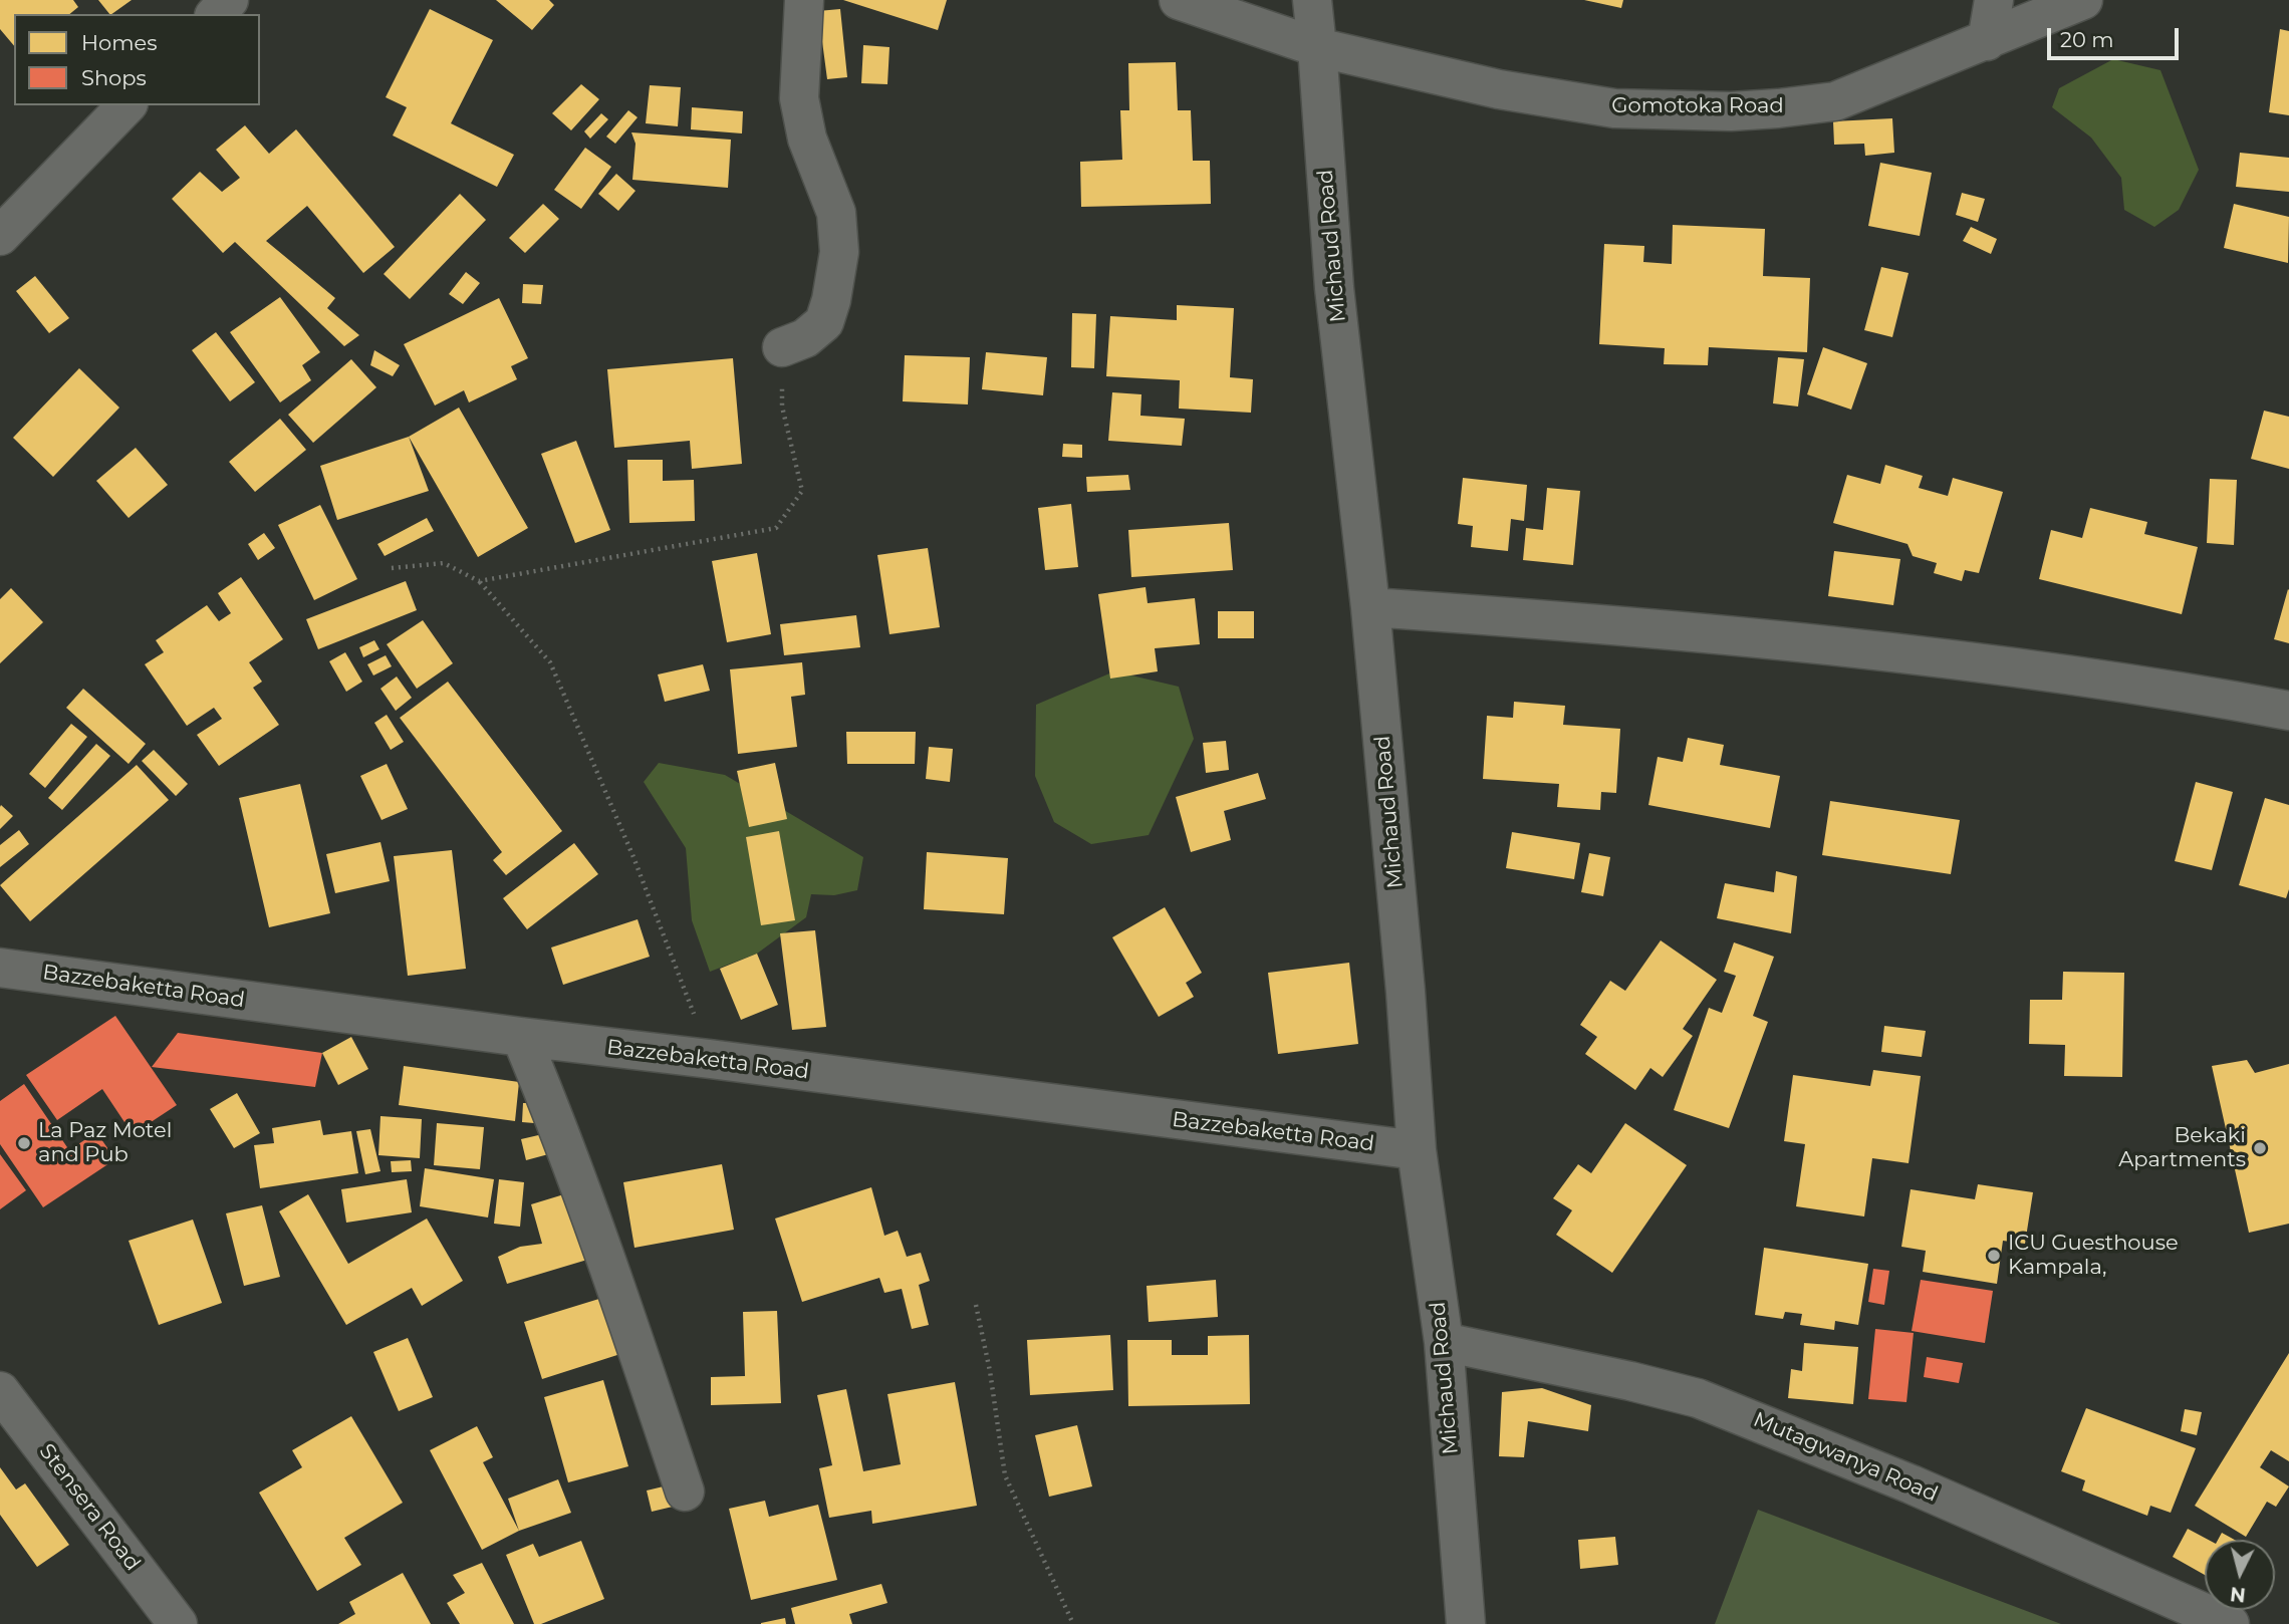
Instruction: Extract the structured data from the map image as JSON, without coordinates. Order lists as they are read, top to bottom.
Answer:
{
  "streets": {
    "street": [
      "Gomotoka Road",
      "Michaud Road",
      "Bazzebaketta Road",
      "Mutagwanya Road",
      "Stensera Road"
    ]
  },
  "crossings": [
    ["Gomotoka Road", "Michaud Road"],
    ["Michaud Road", "Bazzebaketta Road"],
    ["Michaud Road", "Mutagwanya Road"]
  ],
  "places": ["La Paz Motel and Pub", "Bekaki Apartments", "ICU Guesthouse Kampala,"],
  "legend": ["Homes", "Shops"],
  "scale_bar": "20 m",
  "north": "bottom"
}
